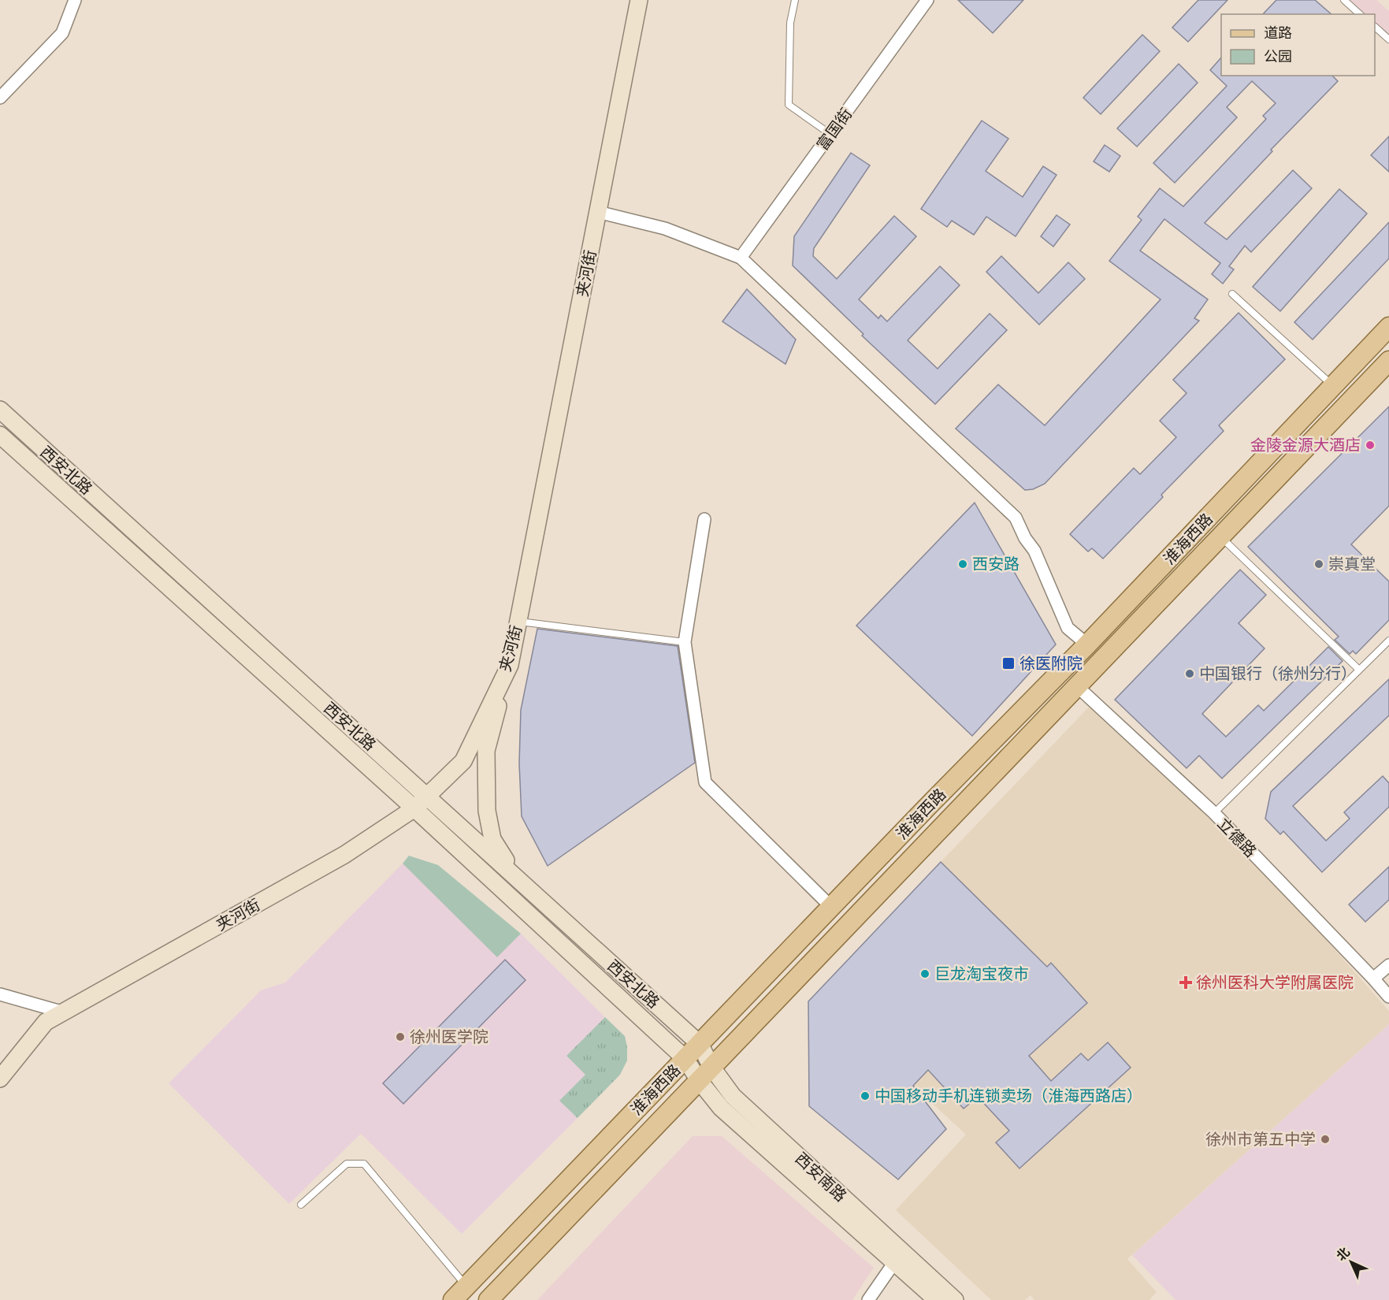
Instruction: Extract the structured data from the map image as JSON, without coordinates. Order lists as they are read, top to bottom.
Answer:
{
  "streets": {
    "main road": [
      "夹河街",
      "西安北路",
      "淮海西路",
      "西安南路"
    ],
    "street": ["富国街", "立德路"]
  },
  "crossings": [
    ["夹河街", "西安北路"],
    ["西安北路", "淮海西路"],
    ["西安北路", "西安南路"],
    ["淮海西路", "立德路"],
    ["淮海西路", "西安南路"]
  ],
  "places": {
    "other": [
      "金陵金源大酒店",
      "西安路",
      "崇真堂",
      "中国银行（徐州分行）",
      "巨龙淘宝夜市",
      "徐州医学院",
      "中国移动手机连锁卖场（淮海西路店）",
      "徐州市第五中学"
    ],
    "transit": ["徐医附院"],
    "health": ["徐州医科大学附属医院"]
  },
  "legend": ["道路", "公园"],
  "north": "top left"
}
